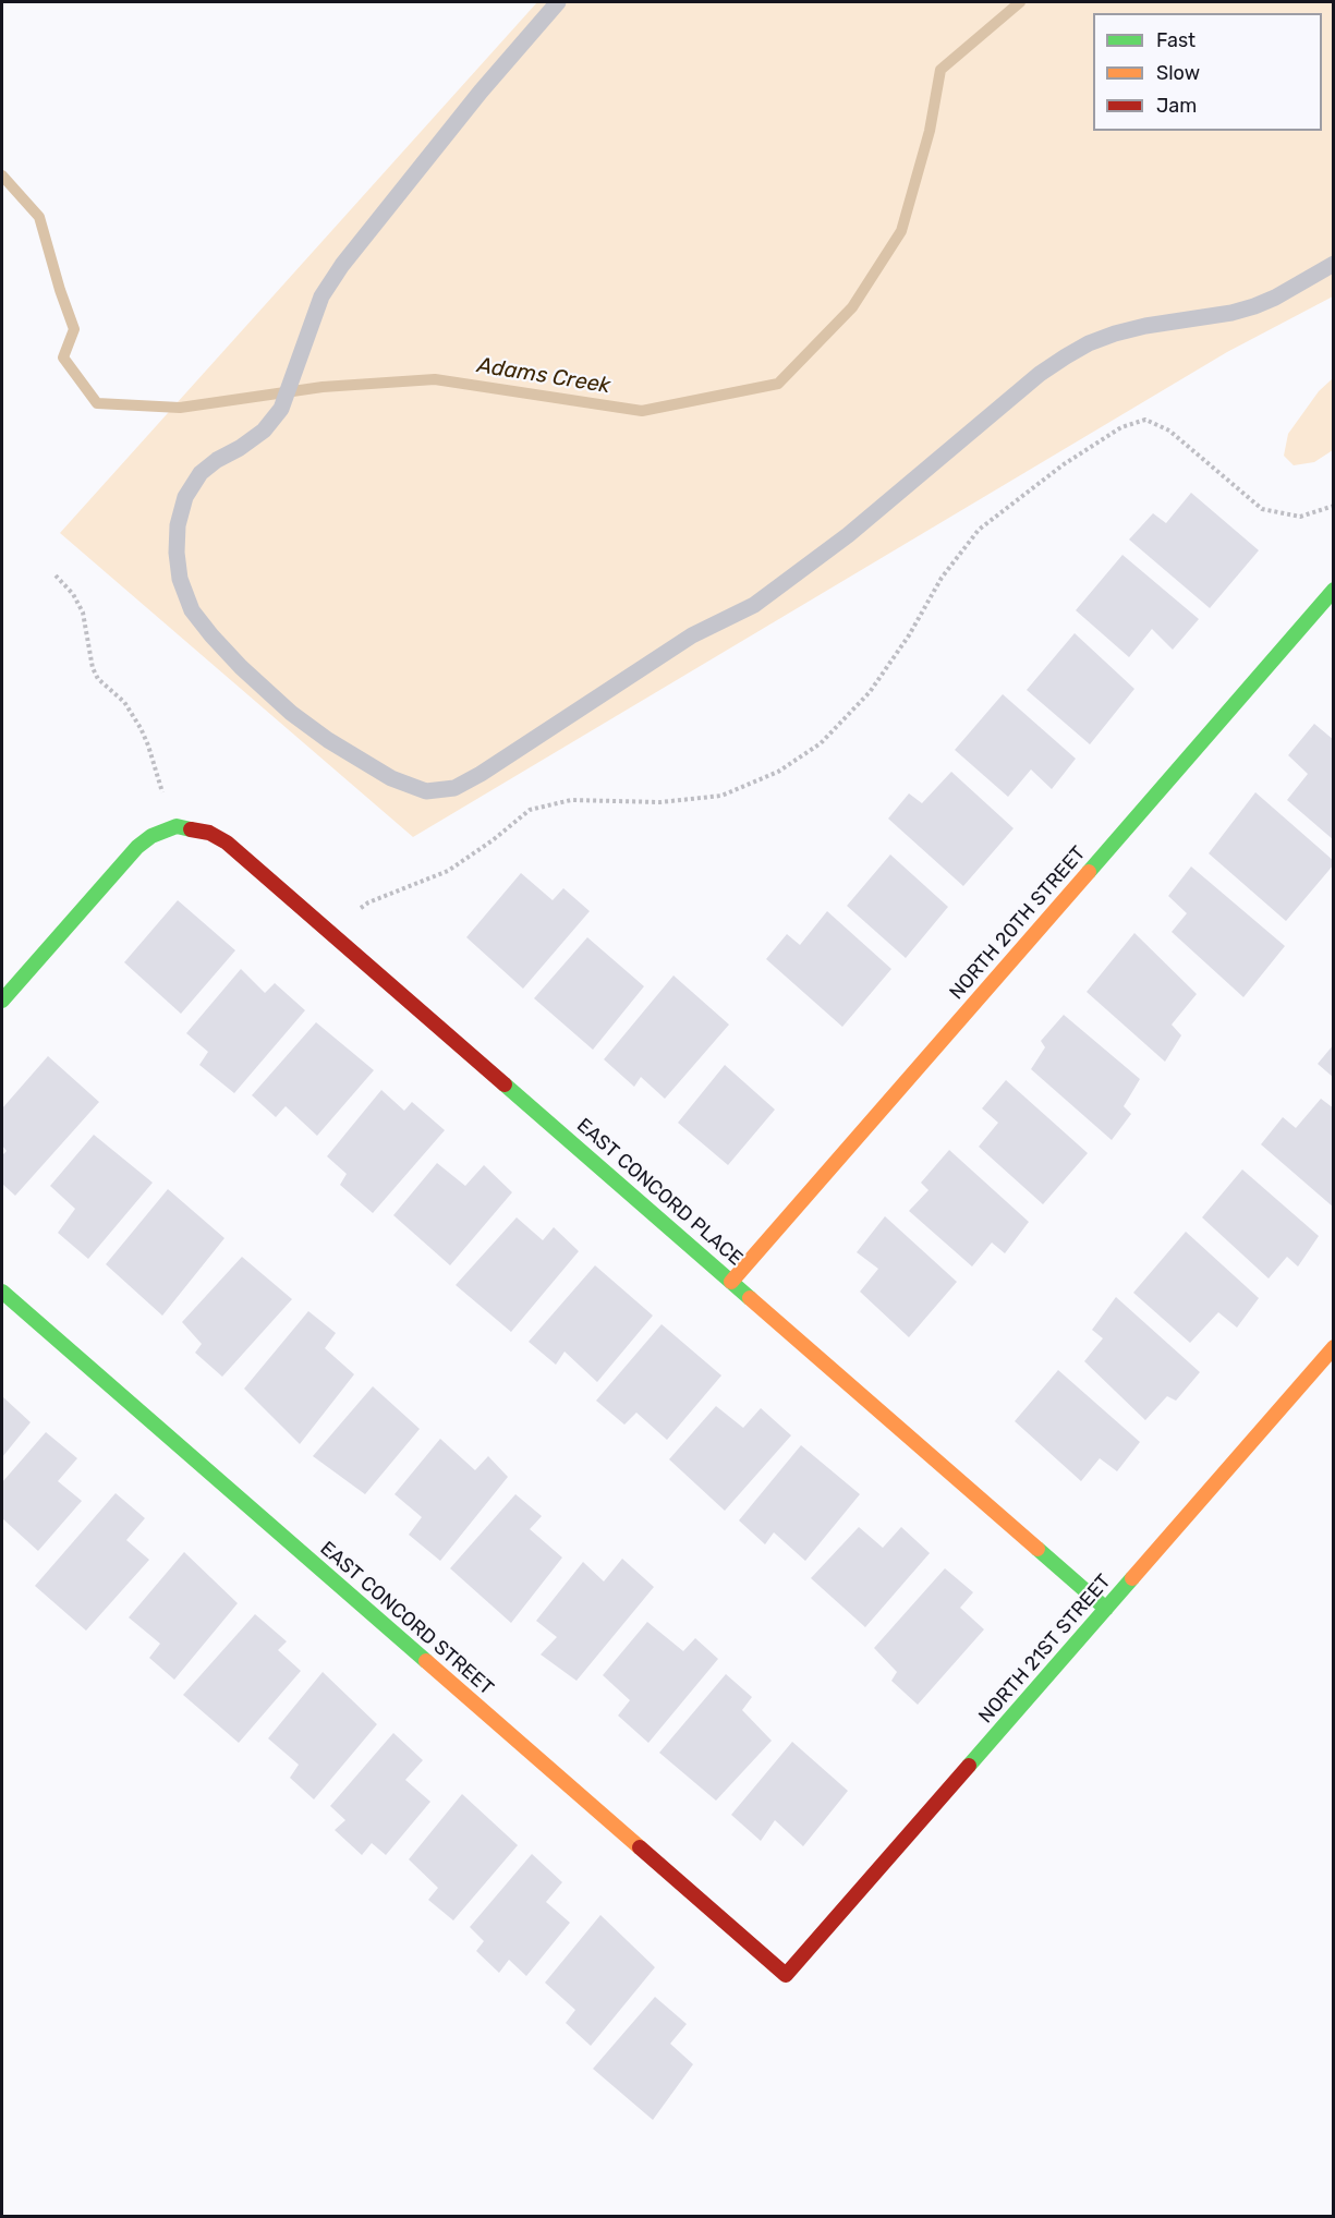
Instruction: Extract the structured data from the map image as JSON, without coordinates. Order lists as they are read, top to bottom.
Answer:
{
  "streets": {
    "street": [
      "NORTH 20TH STREET",
      "EAST CONCORD PLACE",
      "EAST CONCORD STREET",
      "NORTH 21ST STREET"
    ]
  },
  "crossings": [
    ["NORTH 20TH STREET", "EAST CONCORD PLACE"],
    ["EAST CONCORD PLACE", "NORTH 21ST STREET"],
    ["EAST CONCORD STREET", "NORTH 21ST STREET"]
  ],
  "water": ["Adams Creek"],
  "legend": ["Fast", "Slow", "Jam"]
}
